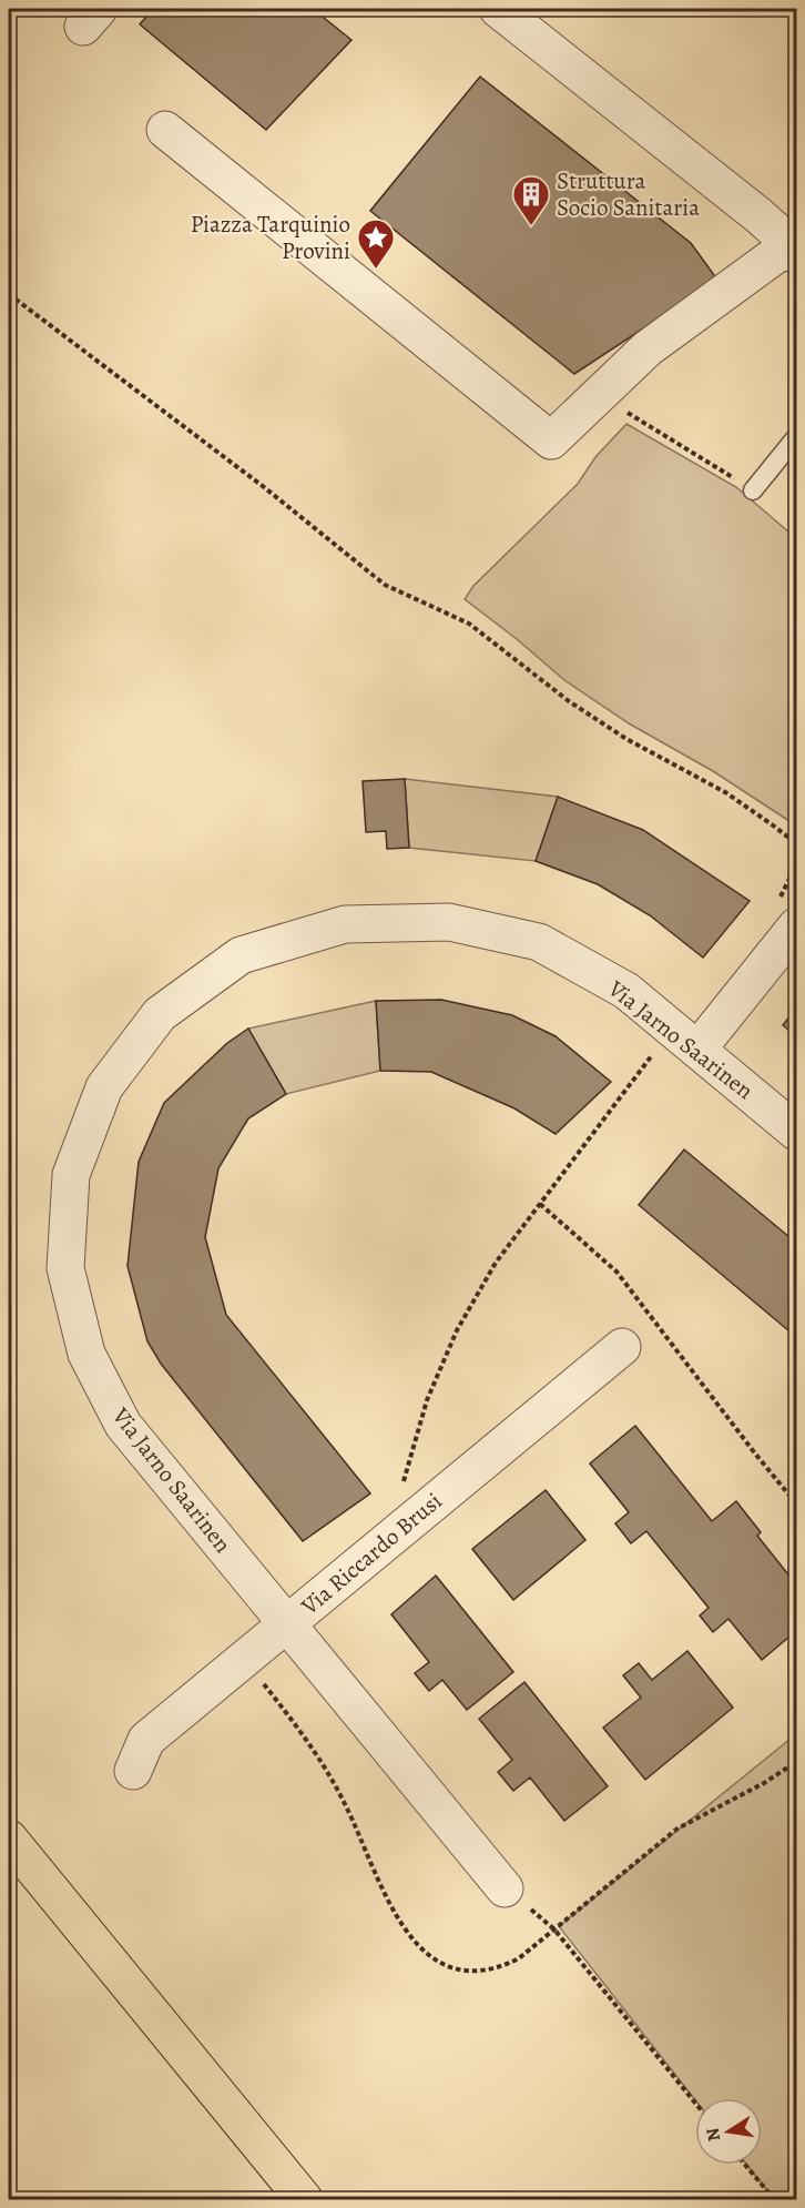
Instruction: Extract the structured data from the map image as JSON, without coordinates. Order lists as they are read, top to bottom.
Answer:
{
  "streets": {
    "street": ["Via Jarno Saarinen", "Via Riccardo Brusi"]
  },
  "crossings": [
    ["Via Jarno Saarinen", "Via Riccardo Brusi"]
  ],
  "places": {
    "building": ["Struttura Socio Sanitaria"],
    "place": ["Piazza Tarquinio Provini"]
  },
  "north": "left"
}
